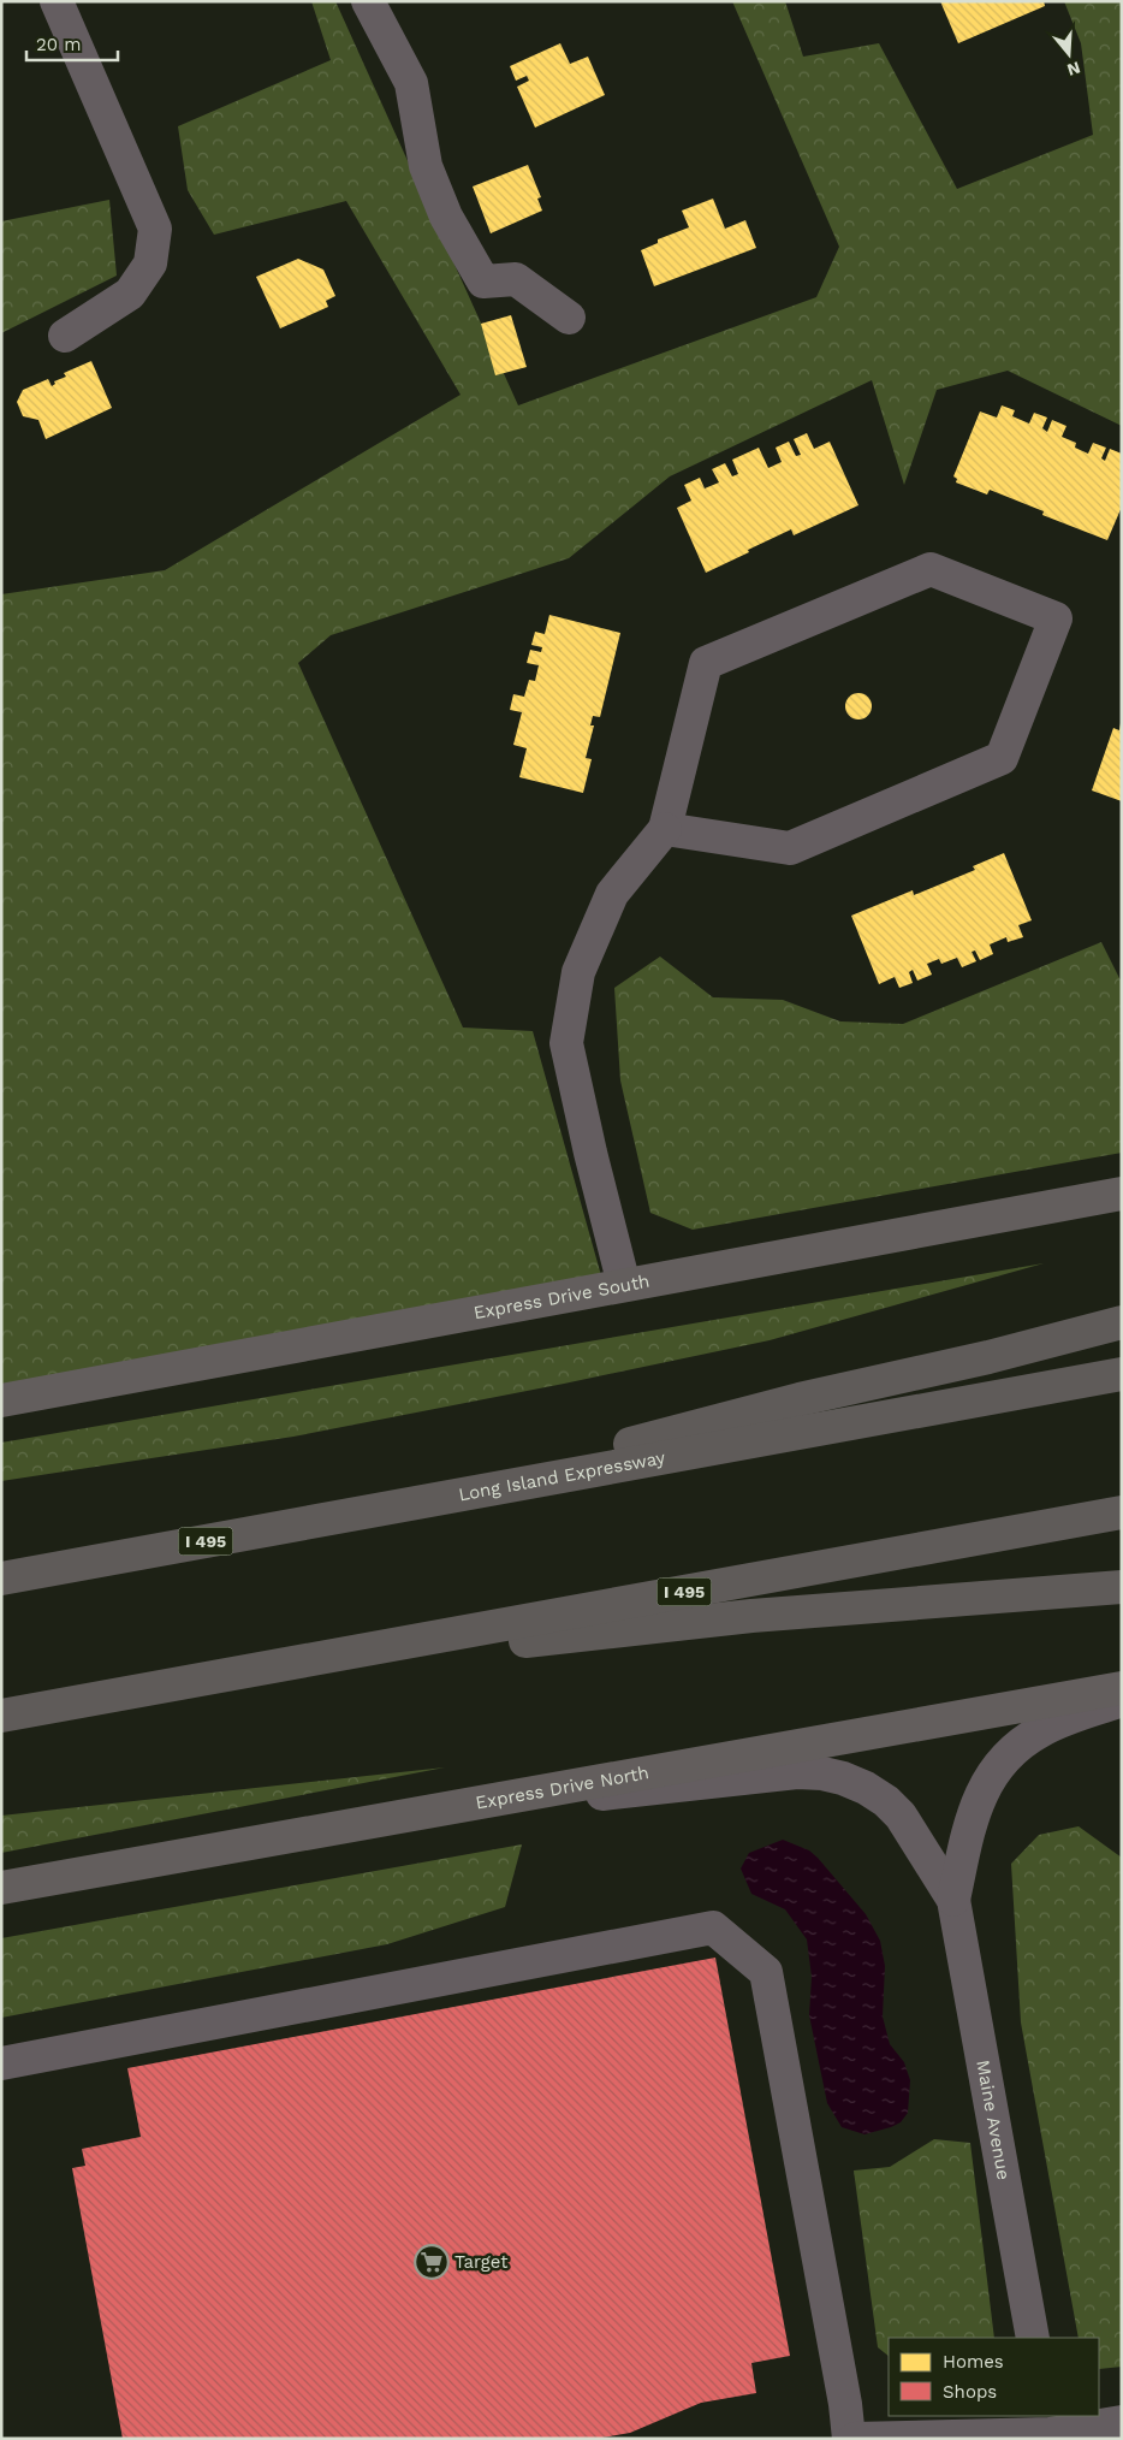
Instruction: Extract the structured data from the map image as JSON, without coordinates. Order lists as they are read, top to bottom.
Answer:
{
  "streets": {
    "highway": ["Long Island Expressway", "I 495"],
    "main road": ["Express Drive South", "Express Drive North"],
    "street": ["Maine Avenue"]
  },
  "places": {
    "supermarket": ["Target"]
  },
  "legend": ["Homes", "Shops"],
  "scale_bar": "20 m",
  "north": "bottom"
}
